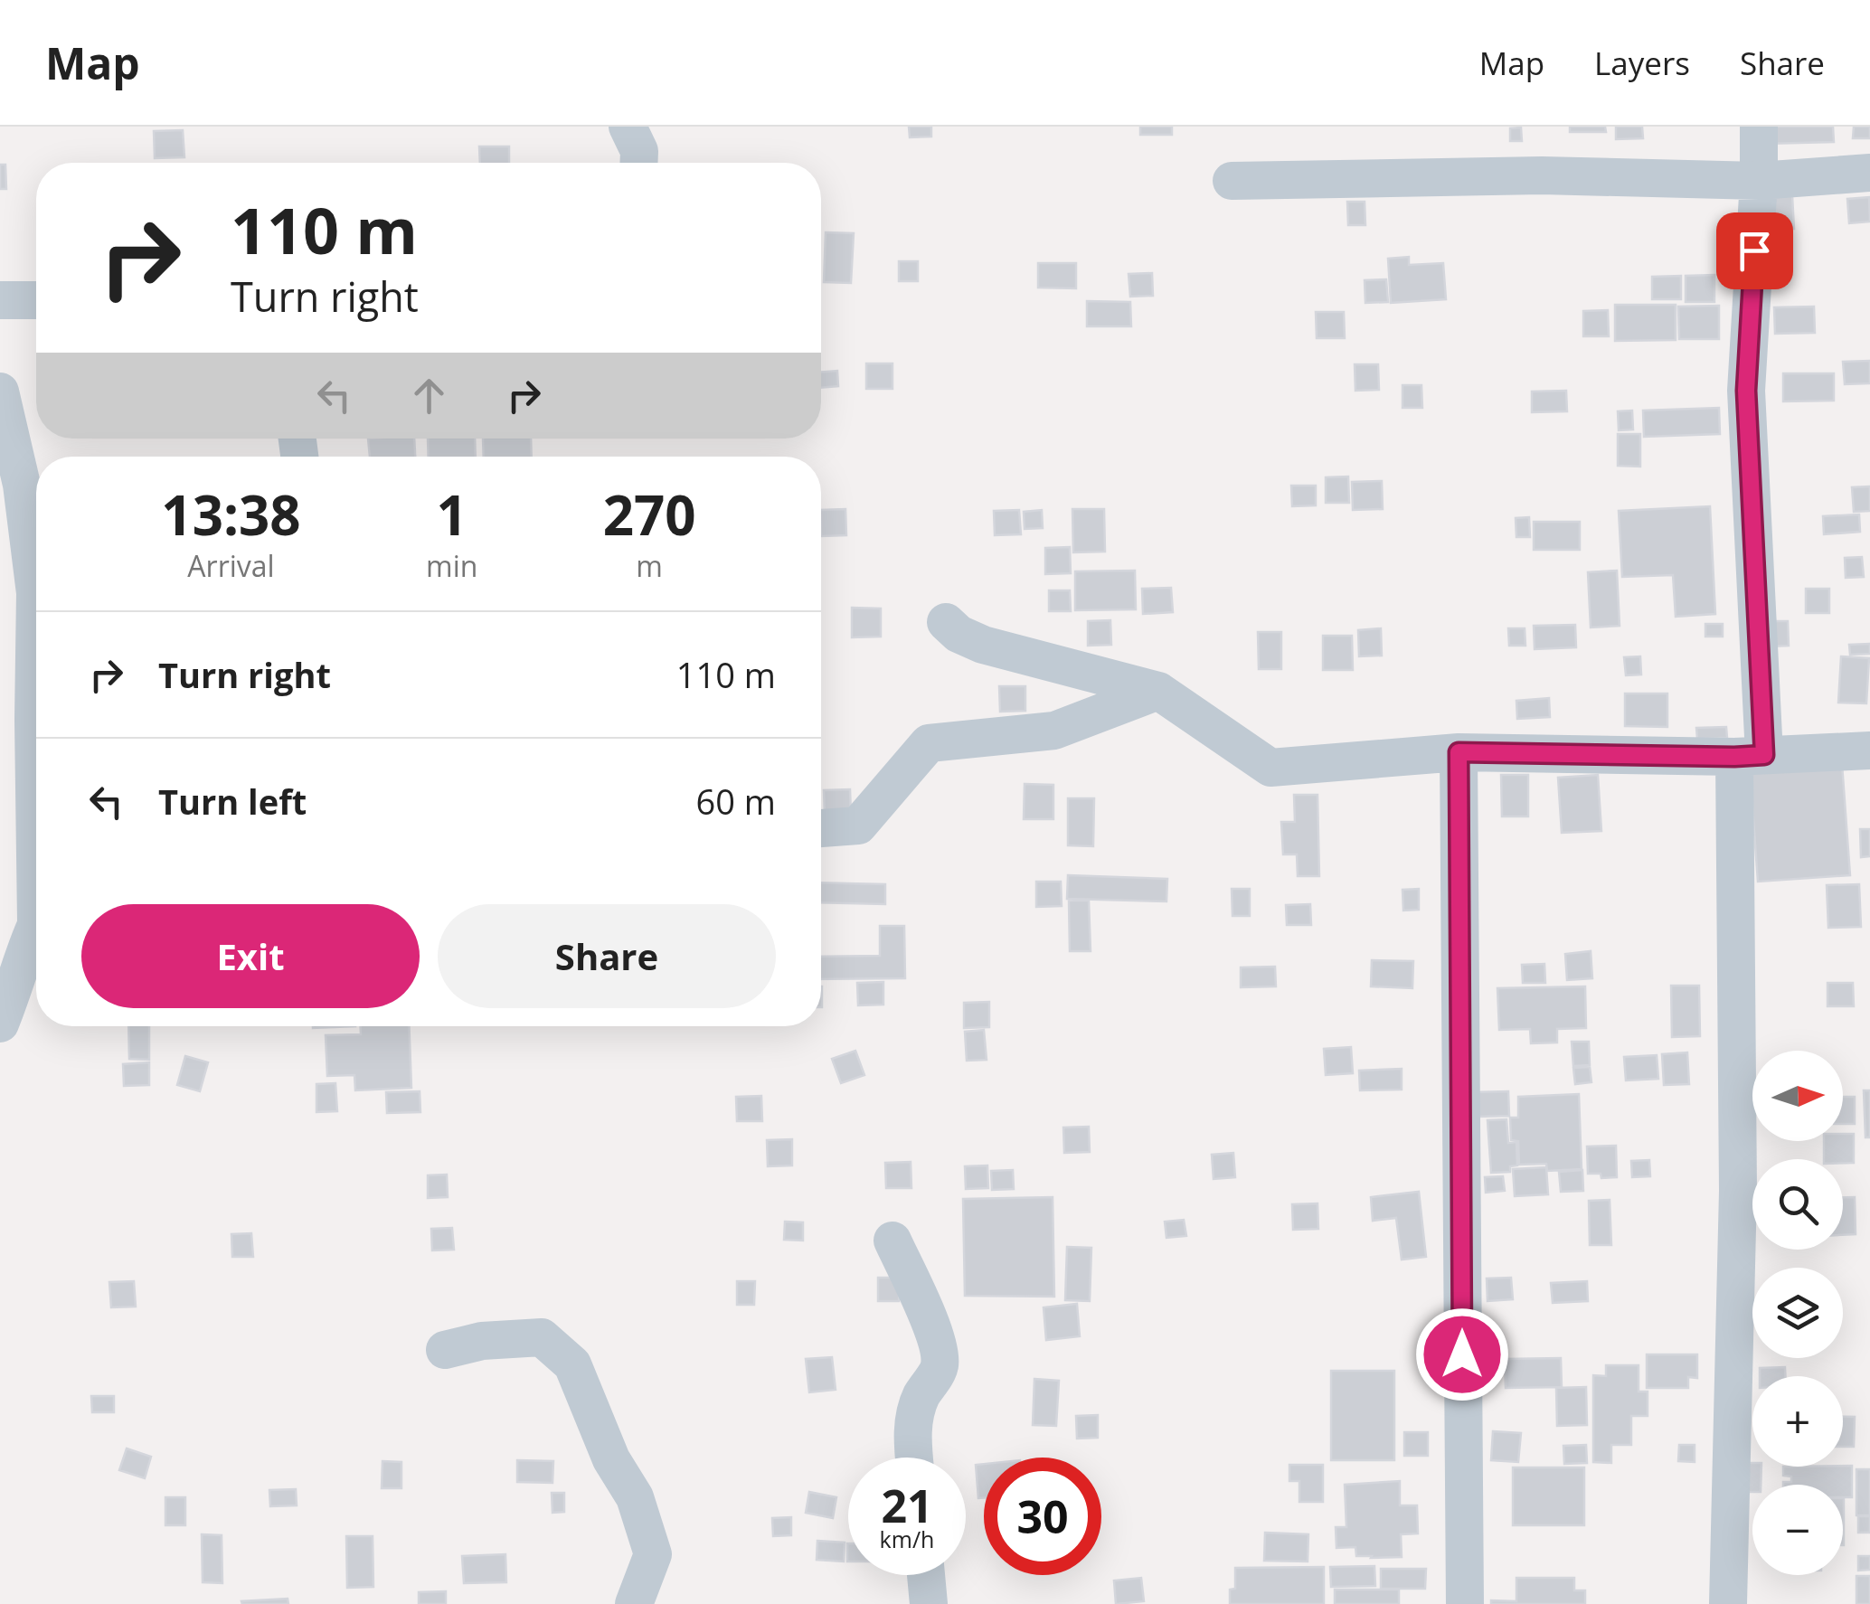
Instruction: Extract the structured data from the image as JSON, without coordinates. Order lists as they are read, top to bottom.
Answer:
{
  "north": "right",
  "page": {
    "header": "Map",
    "nav": ["Map", "Layers", "Share"],
    "turn": ["110 m", "Turn right"],
    "eta": [
      "13:38",
      "Arrival",
      "1",
      "min",
      "270",
      "m"
    ],
    "list": [
      {
        "name": "Turn right",
        "value": "110 m"
      },
      {
        "name": "Turn left",
        "value": "60 m"
      }
    ],
    "buttons": ["Exit", "Share"],
    "map_buttons": ["+", "−"],
    "speed": "21 km/h",
    "limit": "30"
  }
}
